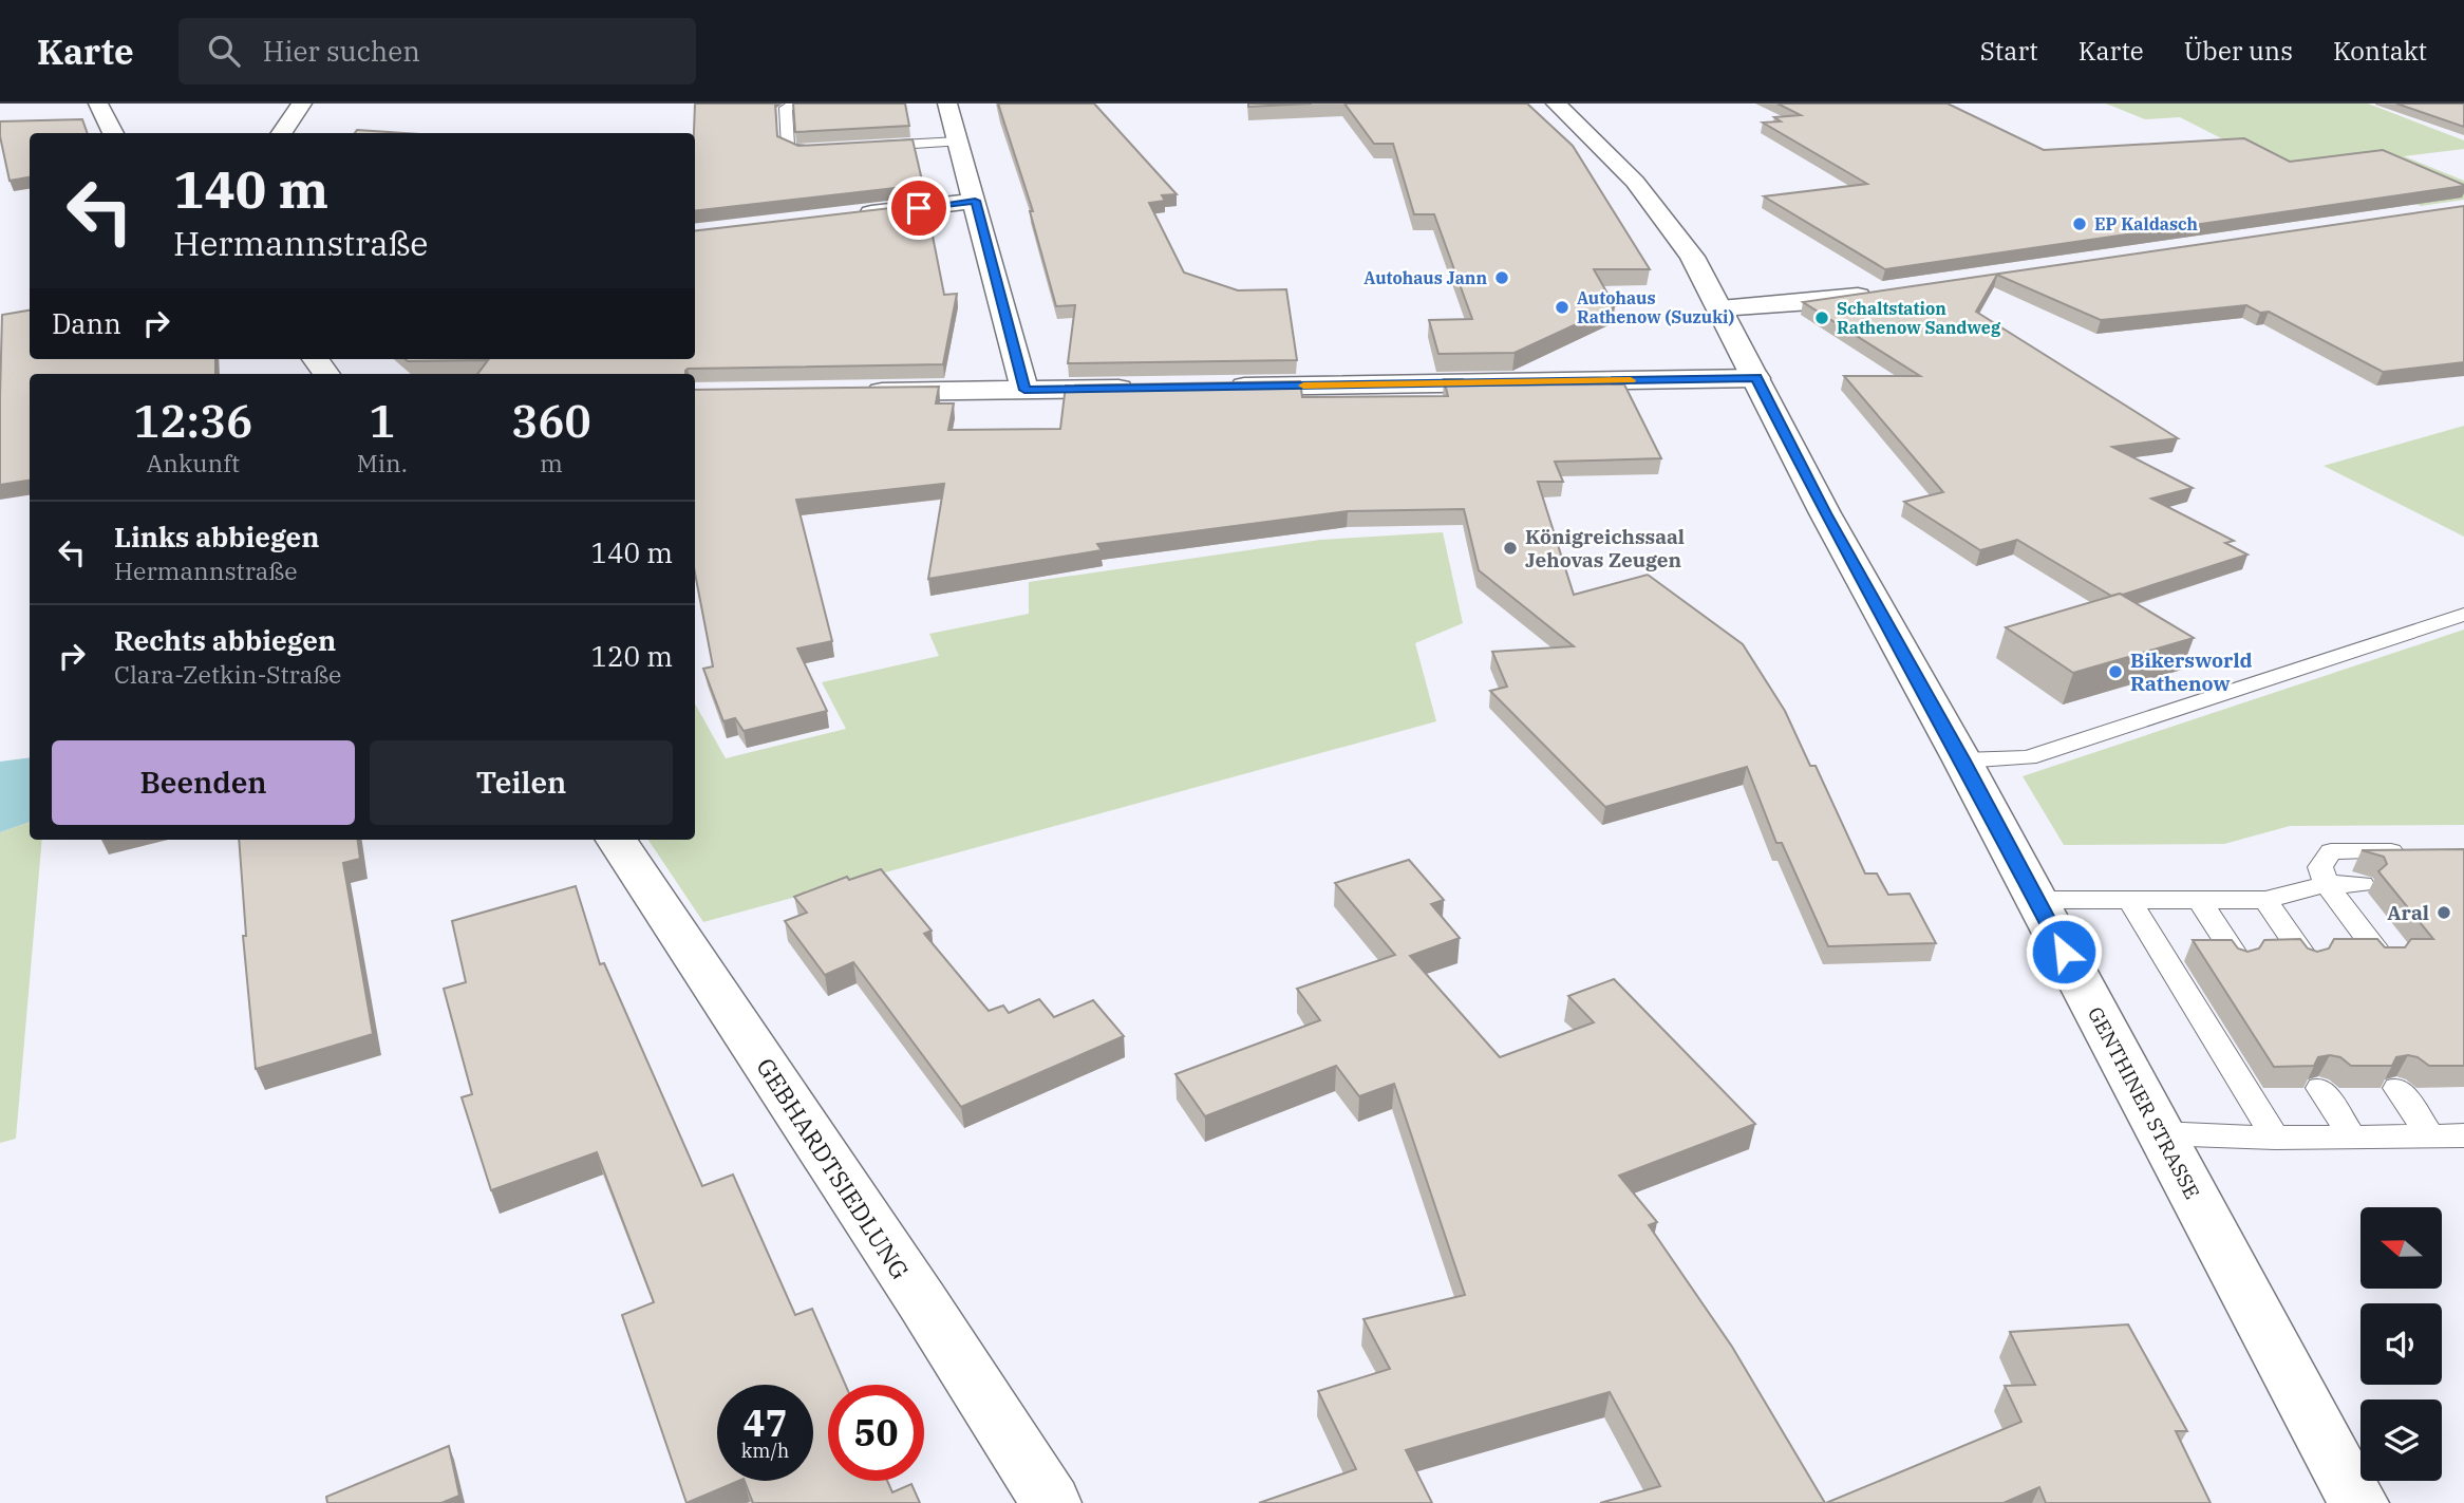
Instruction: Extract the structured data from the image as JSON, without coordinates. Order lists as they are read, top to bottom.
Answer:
{
  "streets": {
    "street": ["GENTHINER STRASSE", "GEBHARDTSIEDLUNG"]
  },
  "places": [
    "EP Kaldasch",
    "Autohaus Jann",
    "Autohaus Rathenow (Suzuki)",
    "Schaltstation Rathenow Sandweg",
    "Königreichssaal Jehovas Zeugen",
    "Bikersworld Rathenow",
    "Aral"
  ],
  "north": "left",
  "page": {
    "header": "Karte",
    "search": "Hier suchen",
    "nav": [
      "Start",
      "Karte",
      "Über uns",
      "Kontakt"
    ],
    "turn": ["140 m", "Hermannstraße"],
    "then": "Dann",
    "eta": [
      "12:36",
      "Ankunft",
      "1",
      "Min.",
      "360",
      "m"
    ],
    "list": [
      {
        "name": "Links abbiegen",
        "note": "Hermannstraße",
        "value": "140 m"
      },
      {
        "name": "Rechts abbiegen",
        "note": "Clara-Zetkin-Straße",
        "value": "120 m"
      }
    ],
    "buttons": ["Beenden", "Teilen"],
    "speed": "47 km/h",
    "limit": "50"
  }
}
